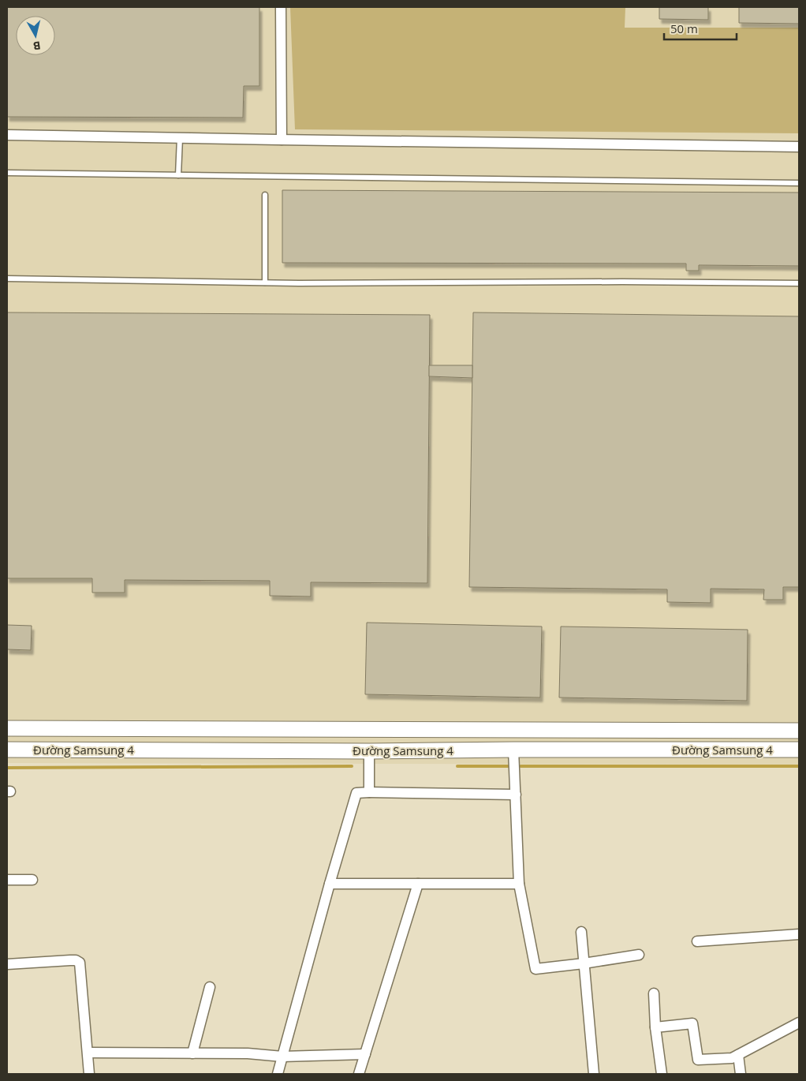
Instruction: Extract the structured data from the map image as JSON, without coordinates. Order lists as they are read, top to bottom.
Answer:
{
  "streets": {
    "main road": ["Đường Samsung 4"]
  },
  "scale_bar": "50 m",
  "north": "bottom"
}
